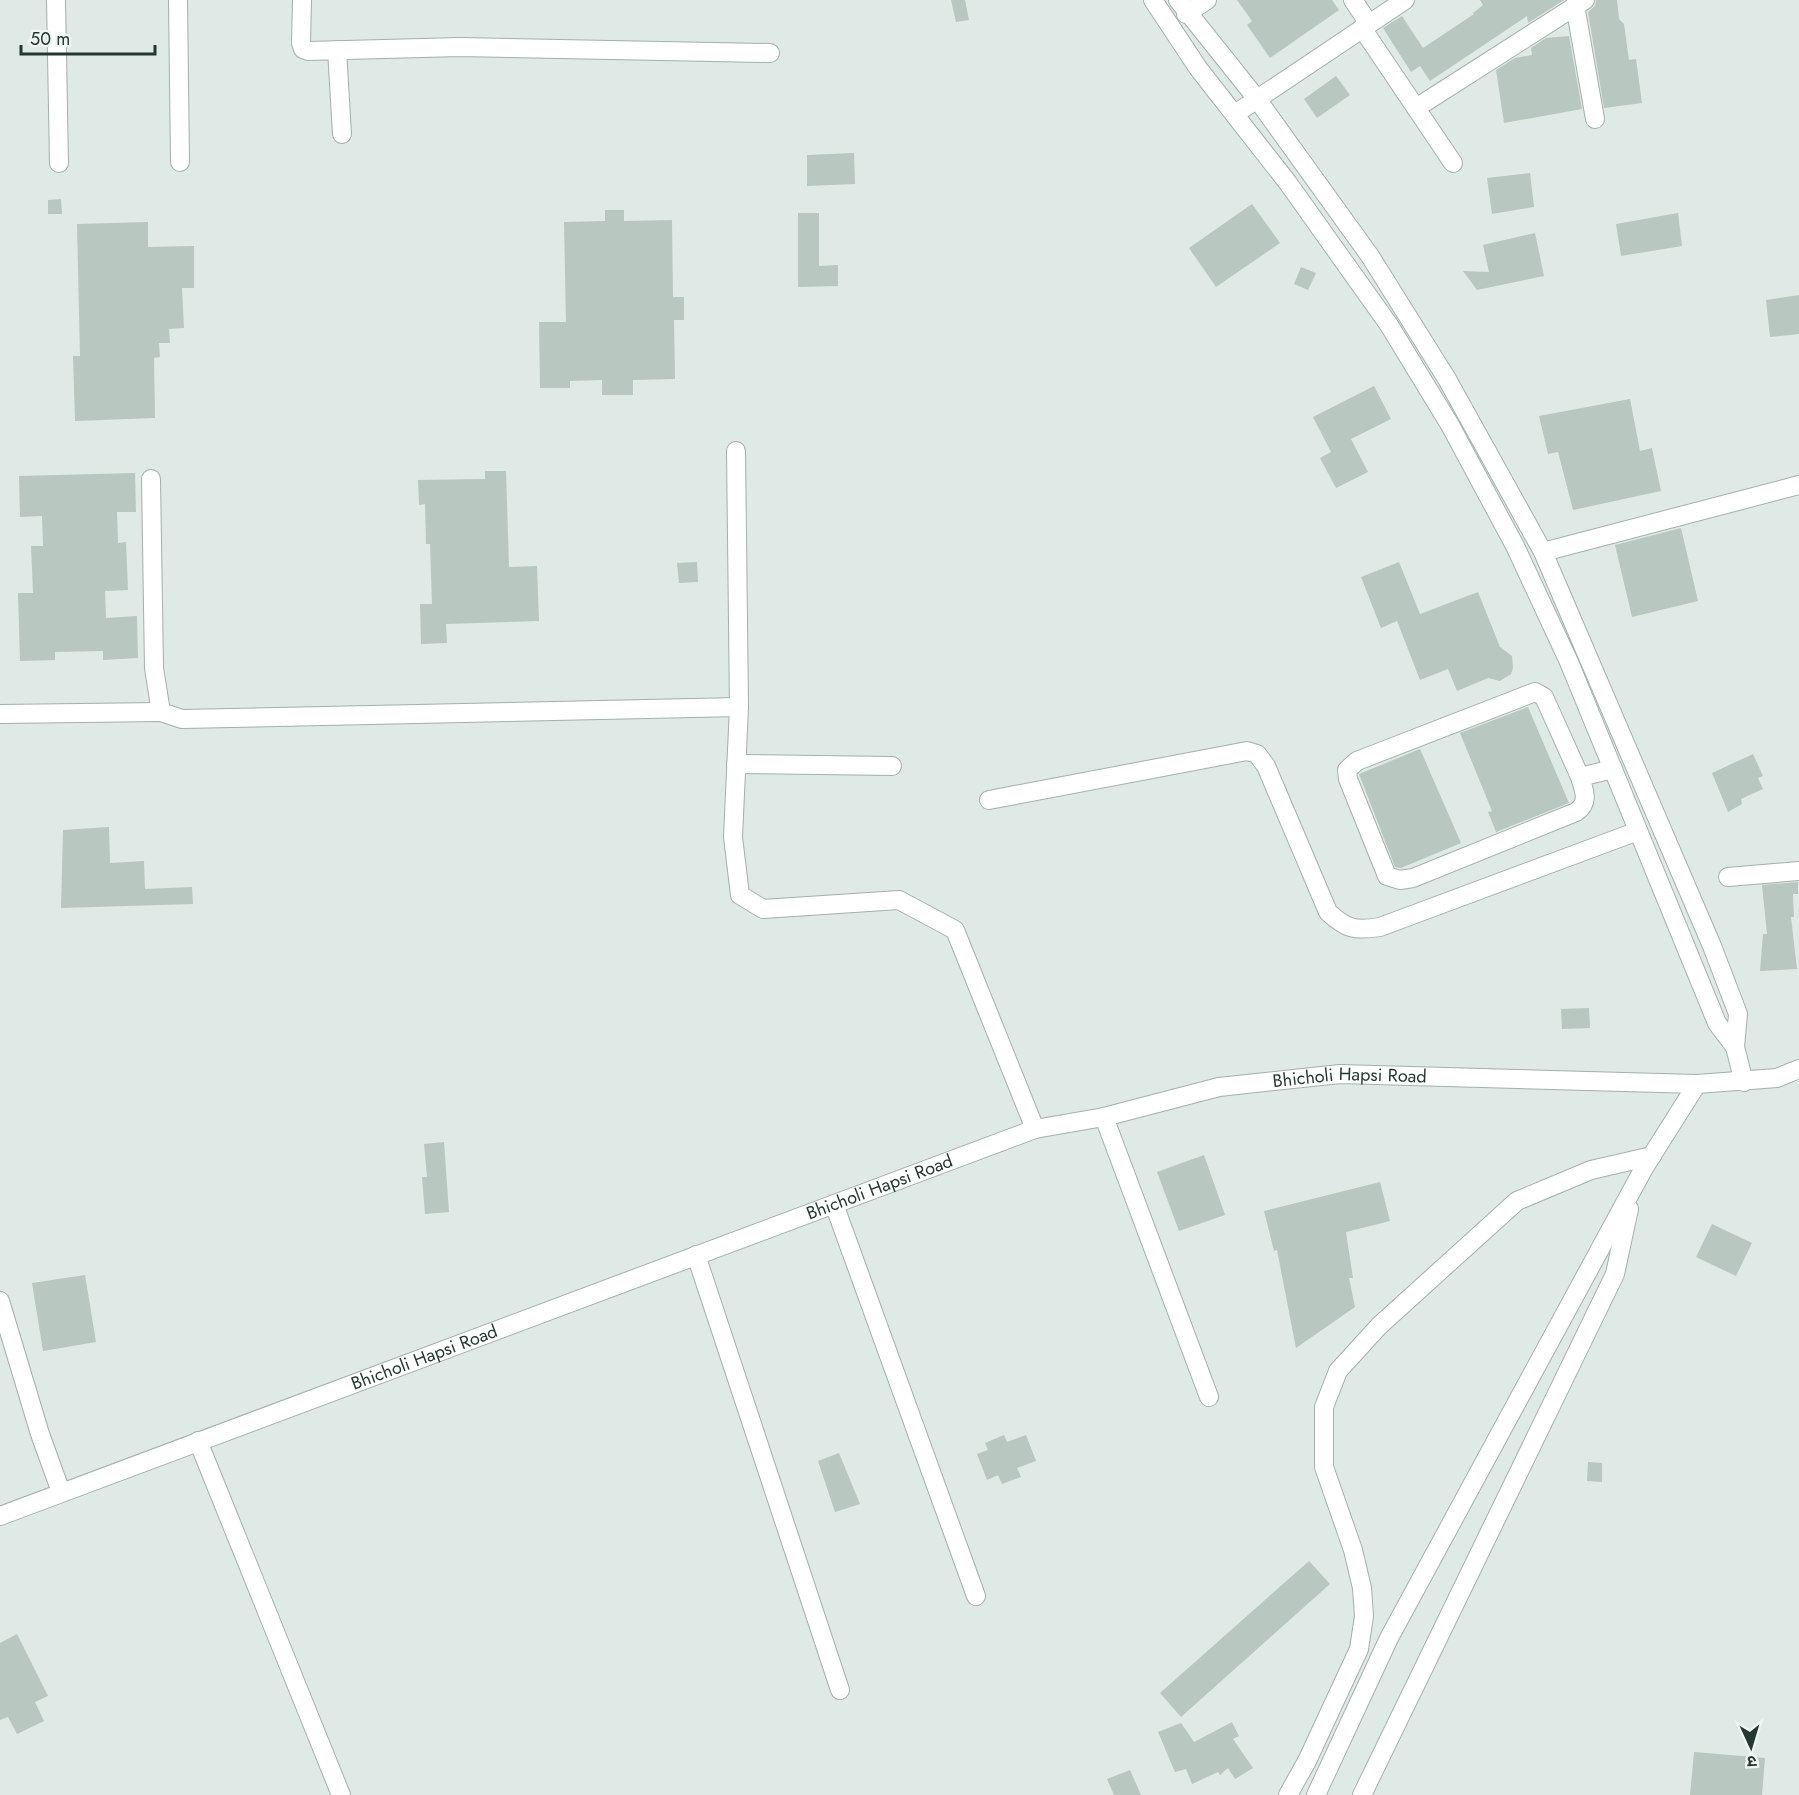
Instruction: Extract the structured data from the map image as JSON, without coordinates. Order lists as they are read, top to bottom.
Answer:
{
  "streets": {
    "street": ["Bhicholi Hapsi Road"]
  },
  "scale_bar": "50 m",
  "north": "bottom"
}
